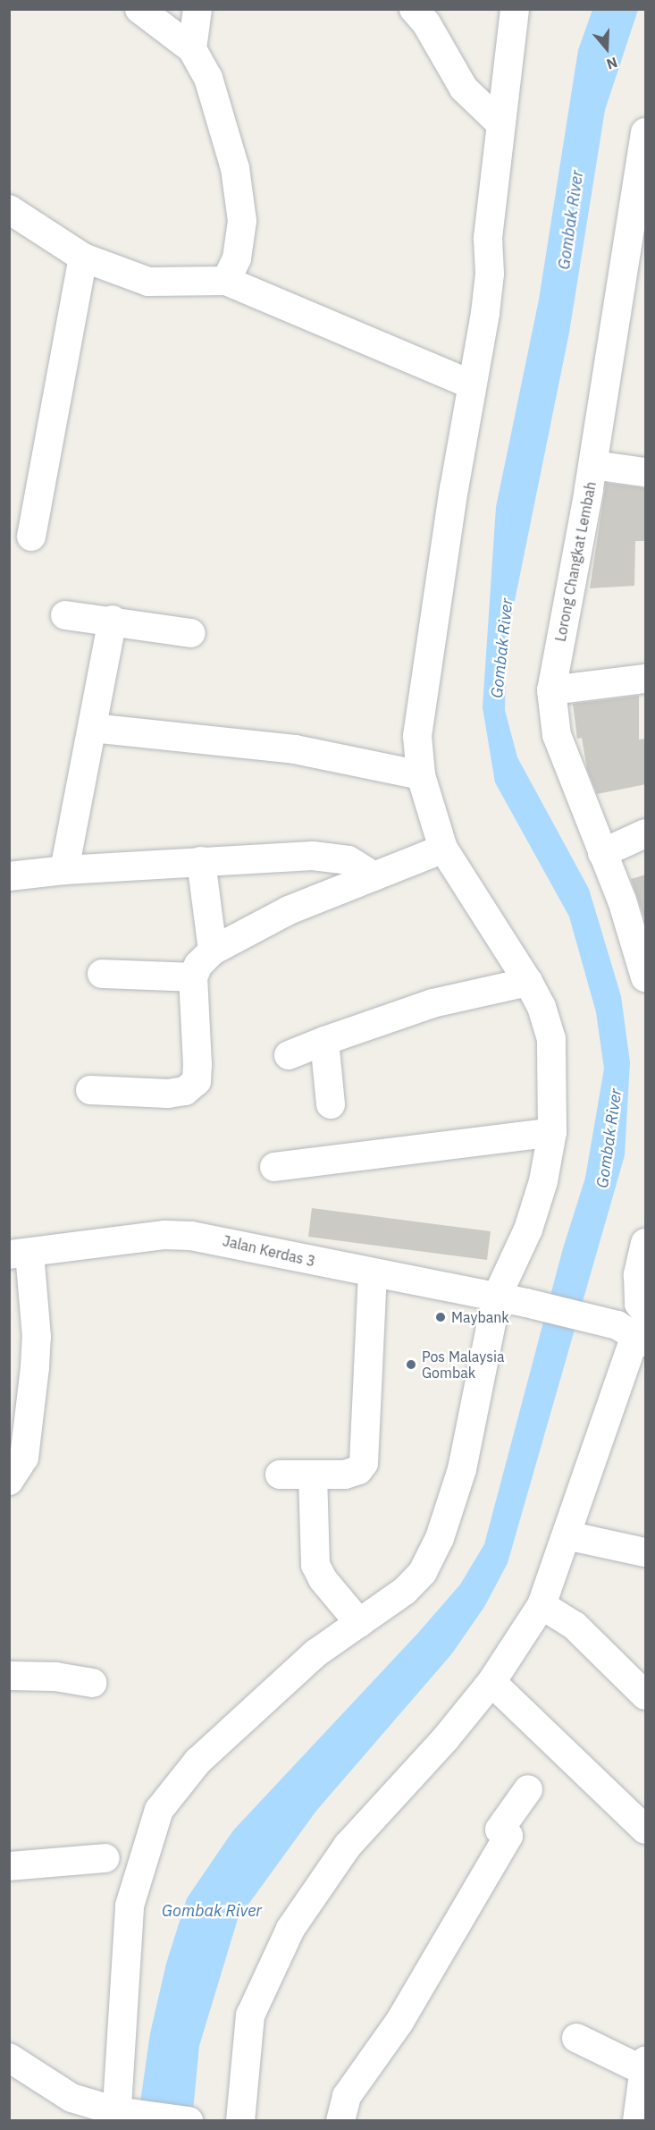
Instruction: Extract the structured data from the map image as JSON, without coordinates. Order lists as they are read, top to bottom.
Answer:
{
  "streets": {
    "street": ["Lorong Changkat Lembah", "Jalan Kerdas 3"]
  },
  "water": ["Gombak River"],
  "places": ["Maybank", "Pos Malaysia Gombak"],
  "north": "bottom"
}
